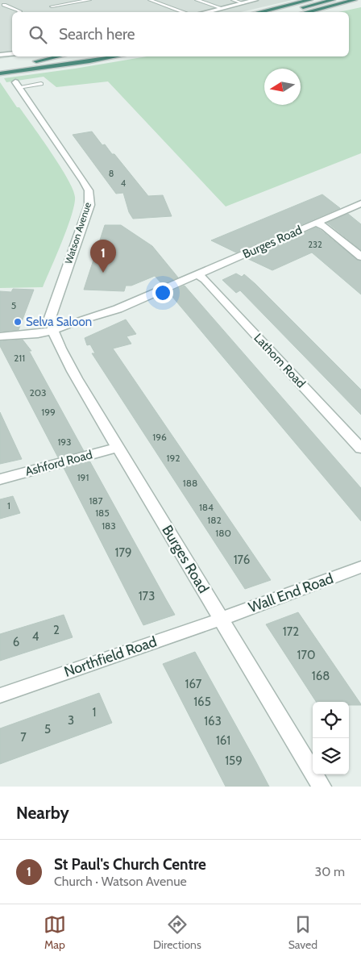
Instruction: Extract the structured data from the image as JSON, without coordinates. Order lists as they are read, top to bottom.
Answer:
{
  "streets": {
    "street": [
      "Watson Avenue",
      "Burges Road",
      "Lathom Road",
      "Ashford Road",
      "Wall End Road",
      "Northfield Road"
    ]
  },
  "crossings": [
    ["Watson Avenue", "Burges Road"],
    ["Burges Road", "Lathom Road"],
    ["Burges Road", "Ashford Road"],
    ["Burges Road", "Wall End Road"],
    ["Burges Road", "Northfield Road"],
    ["Wall End Road", "Northfield Road"]
  ],
  "places": ["Selva Saloon"],
  "house_numbers": [
    "8",
    "4",
    "232",
    "5",
    "211",
    "203",
    "199",
    "196",
    "193",
    "192",
    "191",
    "188",
    "187",
    "1",
    "184",
    "185",
    "182",
    "183",
    "180",
    "179",
    "176",
    "173",
    "2",
    "172",
    "4",
    "6",
    "170",
    "168",
    "167",
    "165",
    "1",
    "3",
    "163",
    "5",
    "7",
    "161",
    "159"
  ],
  "north": "left",
  "page": {
    "search": "Search here",
    "pins": "1",
    "heading": "Nearby",
    "list": [
      {
        "mark": "1",
        "name": "St Paul's Church Centre",
        "note": "Church · Watson Avenue",
        "value": "30 m"
      }
    ],
    "nav": ["Map", "Directions", "Saved"]
  }
}
